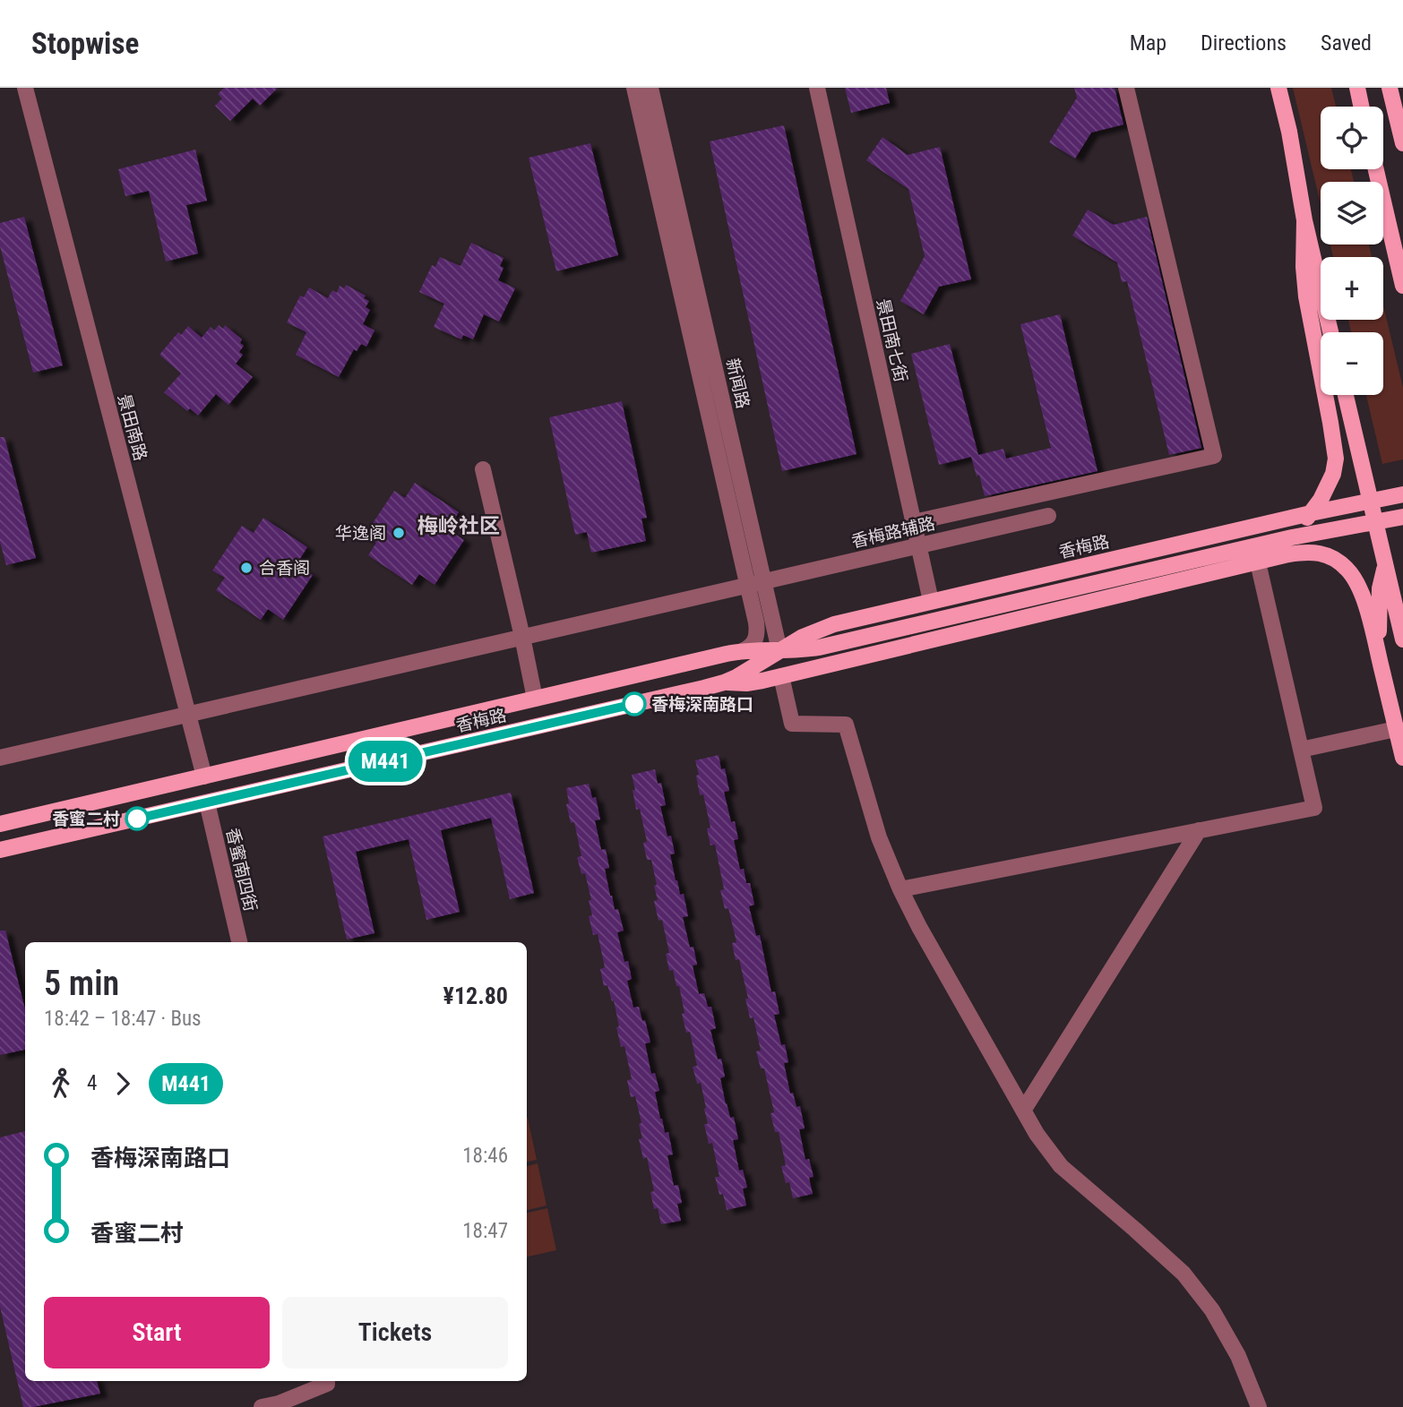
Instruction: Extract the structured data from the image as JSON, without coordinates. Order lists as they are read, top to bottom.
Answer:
{
  "streets": {
    "main road": ["香梅路"],
    "street": [
      "景田南七街",
      "新闻路",
      "景田南路",
      "香梅路辅路",
      "香蜜南四街"
    ]
  },
  "crossings": [
    ["景田南七街", "香梅路辅路"],
    ["景田南七街", "香梅路"],
    ["新闻路", "香梅路辅路"],
    ["新闻路", "香梅路"],
    ["景田南路", "香梅路辅路"],
    ["景田南路", "香梅路"],
    ["香梅路", "香蜜南四街"]
  ],
  "districts": ["梅岭社区"],
  "places": [
    "华逸阁",
    "合香阁",
    "香梅深南路口",
    "香蜜二村"
  ],
  "lines": ["bus line M441"],
  "page": {
    "header": "Stopwise",
    "nav": ["Map", "Directions", "Saved"],
    "on_map": "M441",
    "map_buttons": ["+", "−"],
    "heading": ["5 min", "18:42 – 18:47 · Bus", "¥12.80"],
    "legs": ["4", "M441"],
    "list": [
      {
        "name": "香梅深南路口",
        "value": "18:46"
      },
      {
        "name": "香蜜二村",
        "value": "18:47"
      }
    ],
    "buttons": ["Start", "Tickets"]
  }
}
